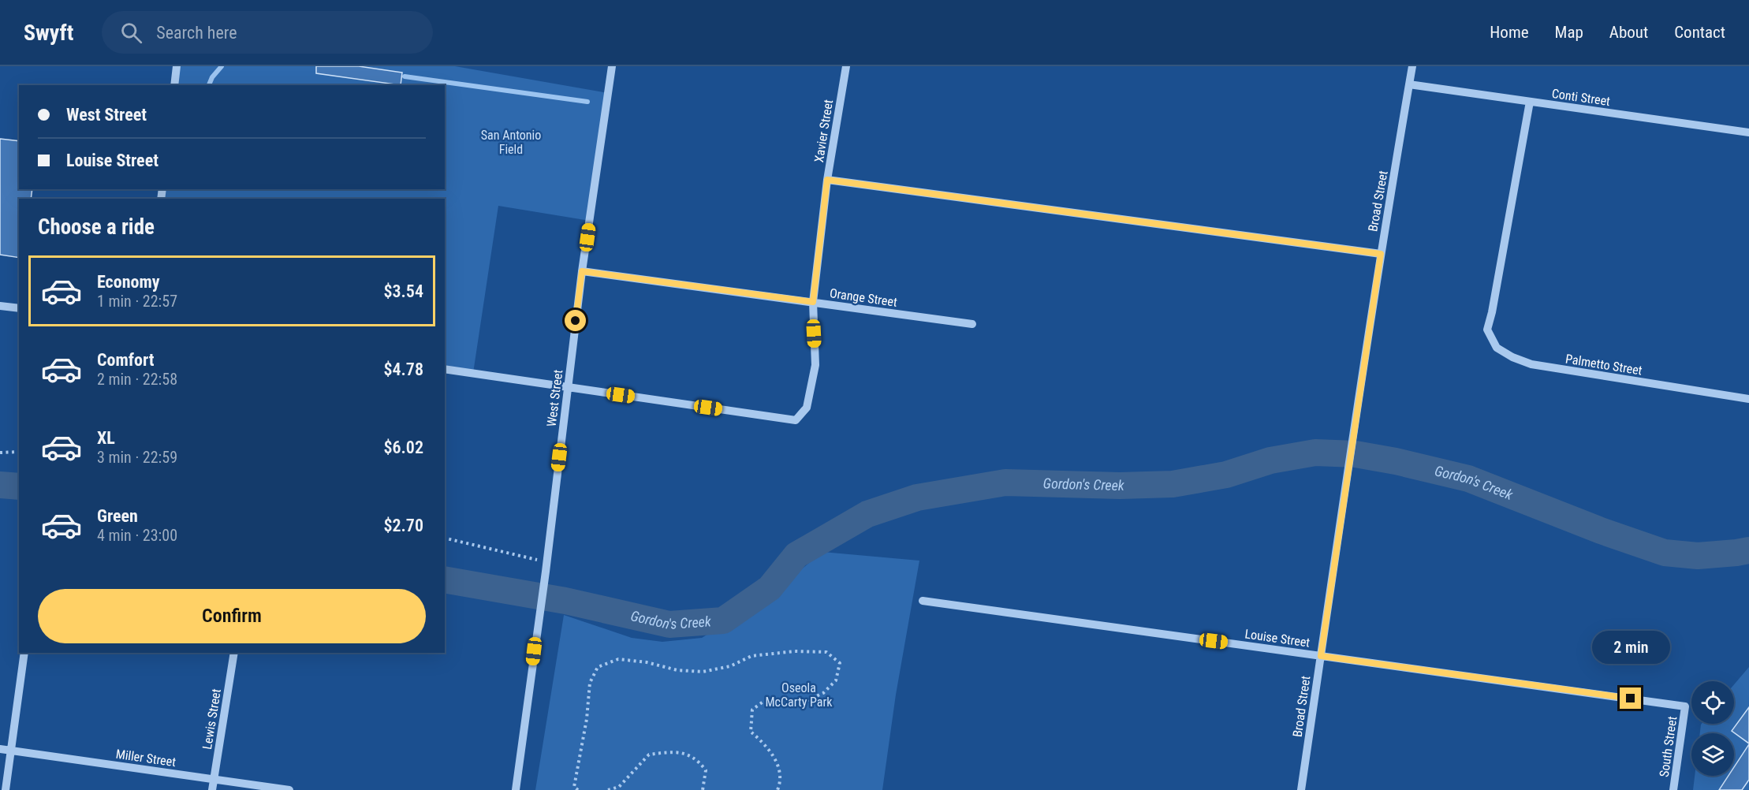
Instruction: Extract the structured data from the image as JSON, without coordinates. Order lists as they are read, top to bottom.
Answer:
{
  "streets": {
    "street": [
      "Conti Street",
      "Xavier Street",
      "Broad Street",
      "Orange Street",
      "Palmetto Street",
      "West Street",
      "Louise Street",
      "Lewis Street",
      "South Street",
      "Miller Street"
    ]
  },
  "crossings": [
    ["Conti Street", "Broad Street"],
    ["Conti Street", "Palmetto Street"],
    ["Xavier Street", "Orange Street"],
    ["Xavier Street", "West Street"],
    ["Broad Street", "Louise Street"],
    ["Orange Street", "West Street"],
    ["Louise Street", "South Street"],
    ["Lewis Street", "Miller Street"]
  ],
  "water": ["Gordon's Creek"],
  "parks": ["San Antonio Field", "Oseola McCarty Park"],
  "page": {
    "header": "Swyft",
    "search": "Search here",
    "nav": [
      "Home",
      "Map",
      "About",
      "Contact"
    ],
    "banner": ["West Street", "Louise Street"],
    "heading": "Choose a ride",
    "list": [
      {
        "name": "Economy",
        "note": "1 min · 22:57",
        "value": "$3.54"
      },
      {
        "name": "Comfort",
        "note": "2 min · 22:58",
        "value": "$4.78"
      },
      {
        "name": "XL",
        "note": "3 min · 22:59",
        "value": "$6.02"
      },
      {
        "name": "Green",
        "note": "4 min · 23:00",
        "value": "$2.70"
      }
    ],
    "buttons": "Confirm",
    "bubble": "2 min"
  }
}
